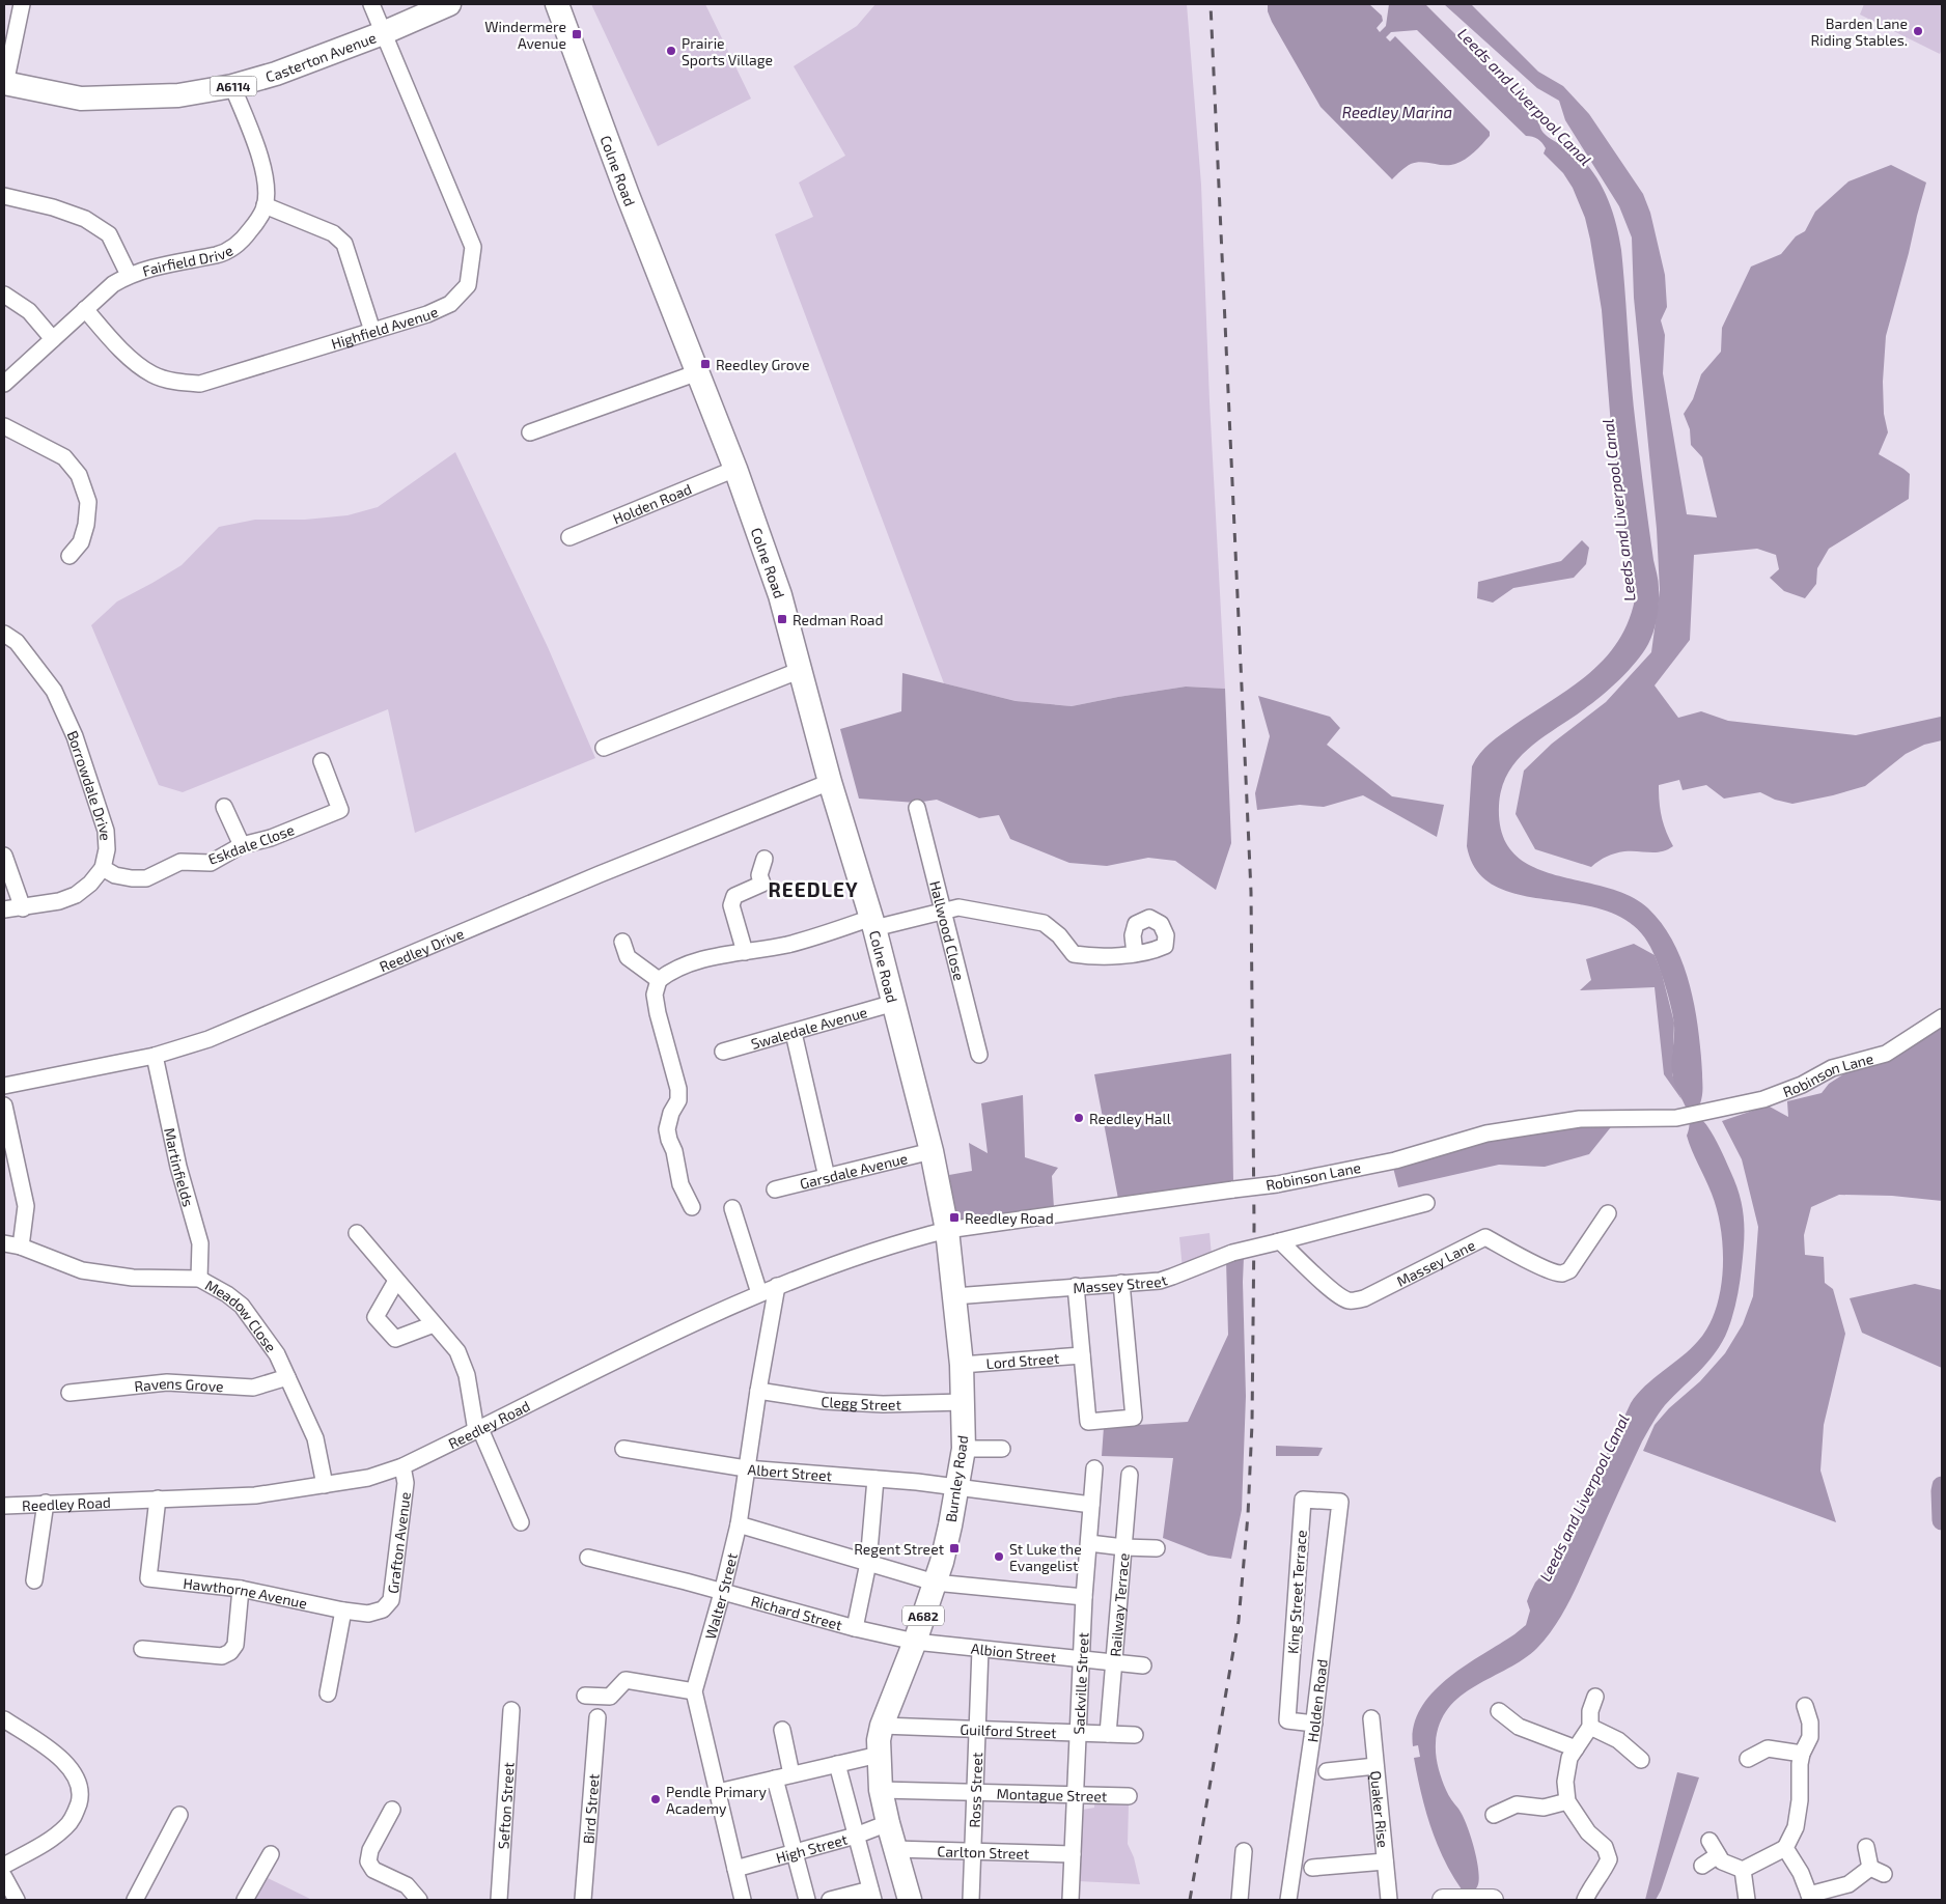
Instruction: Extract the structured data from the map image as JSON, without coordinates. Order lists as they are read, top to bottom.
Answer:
{
  "streets": {
    "highway": [
      "Casterton Avenue",
      "A6114",
      "Colne Road",
      "Burnley Road",
      "A682"
    ],
    "street": [
      "Fairfield Drive",
      "Highfield Avenue",
      "Holden Road",
      "Borrowdale Drive",
      "Eskdale Close",
      "Hallwood Close",
      "Reedley Drive",
      "Swaledale Avenue",
      "Robinson Lane",
      "Martinfields",
      "Garsdale Avenue",
      "Massey Lane",
      "Massey Street",
      "Meadow Close",
      "Lord Street",
      "Ravens Grove",
      "Clegg Street",
      "Reedley Road",
      "Albert Street",
      "Grafton Avenue",
      "King Street Terrace",
      "Hawthorne Avenue",
      "Walter Street",
      "Railway Terrace",
      "Richard Street",
      "Albion Street",
      "Sackville Street",
      "Guilford Street",
      "Ross Street",
      "Montague Street",
      "Sefton Street",
      "Bird Street",
      "Quaker Rise",
      "High Street",
      "Carlton Street"
    ]
  },
  "crossings": [
    ["Casterton Avenue", "Fairfield Drive"],
    ["Casterton Avenue", "Highfield Avenue"],
    ["Colne Road", "Holden Road"],
    ["Colne Road", "Reedley Drive"],
    ["Colne Road", "Swaledale Avenue"],
    ["Colne Road", "Robinson Lane"],
    ["Colne Road", "Garsdale Avenue"],
    ["Colne Road", "Reedley Road"],
    ["Colne Road", "Burnley Road"],
    ["Fairfield Drive", "Highfield Avenue"],
    ["Holden Road", "King Street Terrace"],
    ["Borrowdale Drive", "Eskdale Close"],
    ["Reedley Drive", "Martinfields"],
    ["Robinson Lane", "Reedley Road"],
    ["Robinson Lane", "Burnley Road"],
    ["Martinfields", "Meadow Close"],
    ["Massey Lane", "Massey Street"],
    ["Massey Street", "Burnley Road"],
    ["Meadow Close", "Ravens Grove"],
    ["Meadow Close", "Reedley Road"],
    ["Lord Street", "Burnley Road"],
    ["Clegg Street", "Burnley Road"],
    ["Clegg Street", "Walter Street"],
    ["Reedley Road", "Burnley Road"],
    ["Reedley Road", "Grafton Avenue"],
    ["Reedley Road", "Hawthorne Avenue"],
    ["Reedley Road", "Walter Street"],
    ["Albert Street", "Burnley Road"],
    ["Albert Street", "Walter Street"],
    ["Albert Street", "Sackville Street"],
    ["Burnley Road", "Richard Street"],
    ["Burnley Road", "Albion Street"],
    ["Burnley Road", "Guilford Street"],
    ["Burnley Road", "Montague Street"],
    ["Burnley Road", "High Street"],
    ["Burnley Road", "Carlton Street"],
    ["Grafton Avenue", "Hawthorne Avenue"],
    ["Walter Street", "Richard Street"],
    ["Walter Street", "High Street"],
    ["Railway Terrace", "Albion Street"],
    ["Railway Terrace", "Guilford Street"],
    ["Richard Street", "Albion Street"],
    ["Albion Street", "Sackville Street"],
    ["Albion Street", "Ross Street"],
    ["Sackville Street", "Guilford Street"],
    ["Sackville Street", "Montague Street"],
    ["Sackville Street", "Carlton Street"],
    ["Guilford Street", "Ross Street"],
    ["Ross Street", "Montague Street"],
    ["Ross Street", "Carlton Street"]
  ],
  "districts": ["REEDLEY"],
  "water": ["Leeds and Liverpool Canal", "Reedley Marina"],
  "places": {
    "other": [
      "Barden Lane Riding Stables.",
      "Prairie Sports Village",
      "Reedley Hall",
      "St Luke the Evangelist",
      "Pendle Primary Academy"
    ],
    "transit": [
      "Windermere Avenue",
      "Reedley Grove",
      "Redman Road",
      "Reedley Road",
      "Regent Street"
    ]
  }
}
